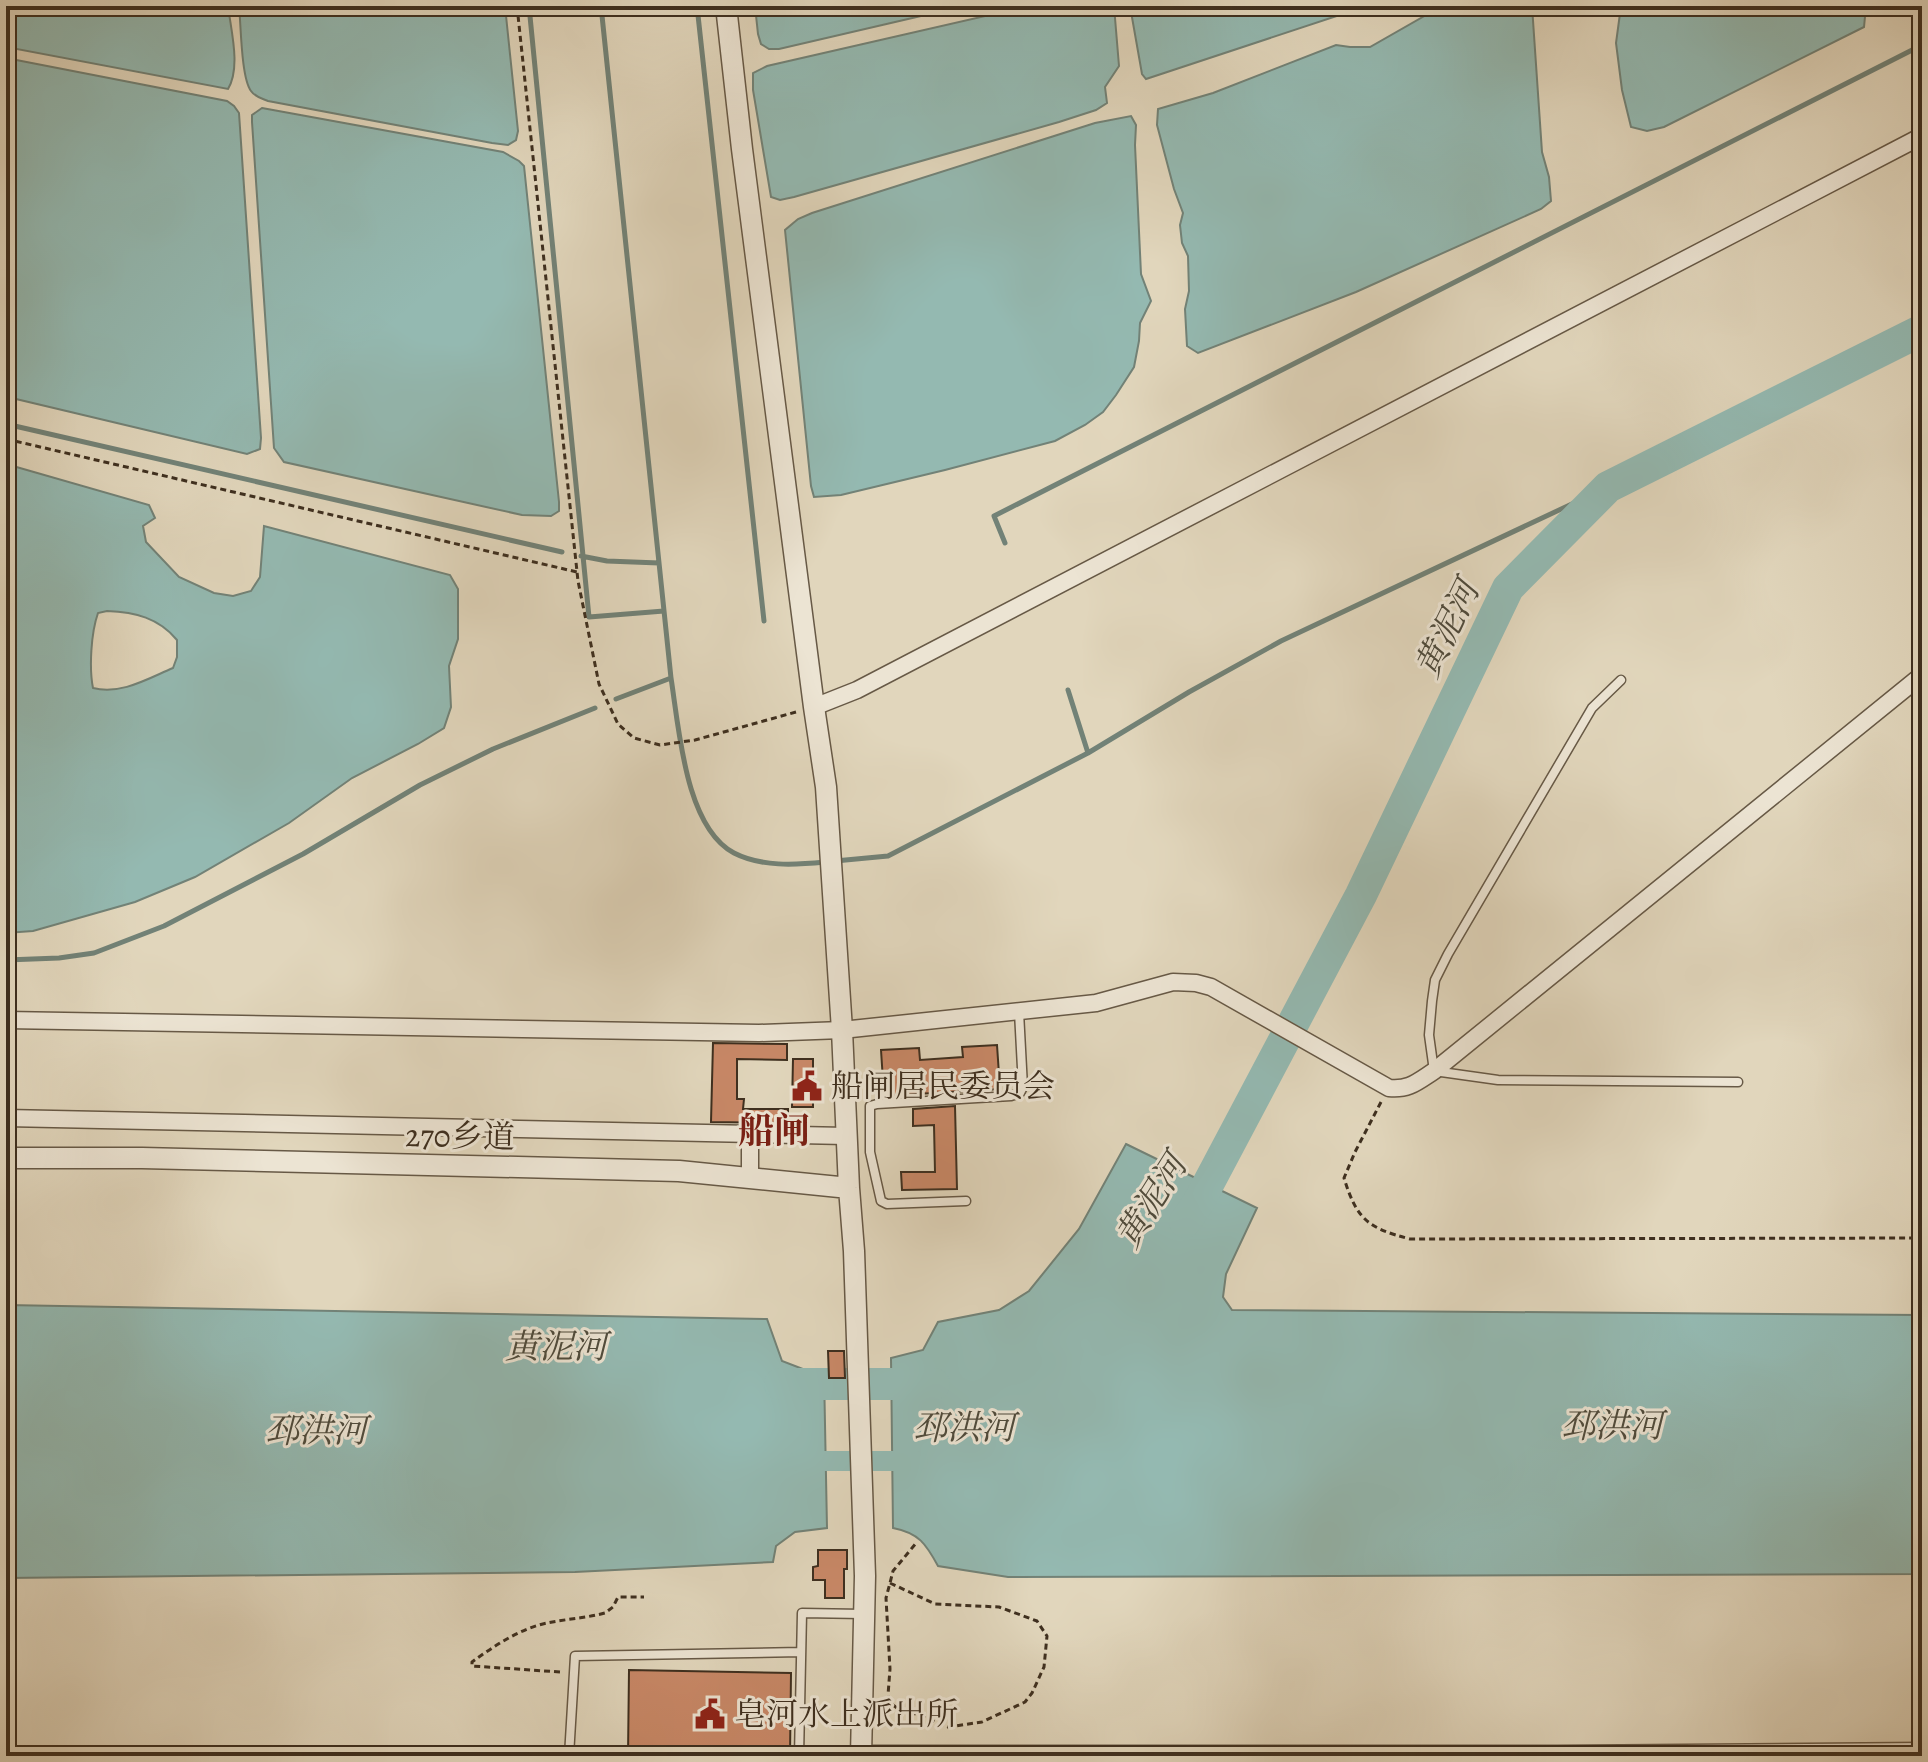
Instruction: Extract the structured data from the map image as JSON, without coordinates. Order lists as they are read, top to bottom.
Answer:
{
  "streets": {
    "street": ["270乡道"]
  },
  "districts": ["船闸"],
  "water": ["黄泥河", "邳洪河"],
  "places": {
    "public building": ["船闸居民委员会", "皂河水上派出所"]
  }
}
